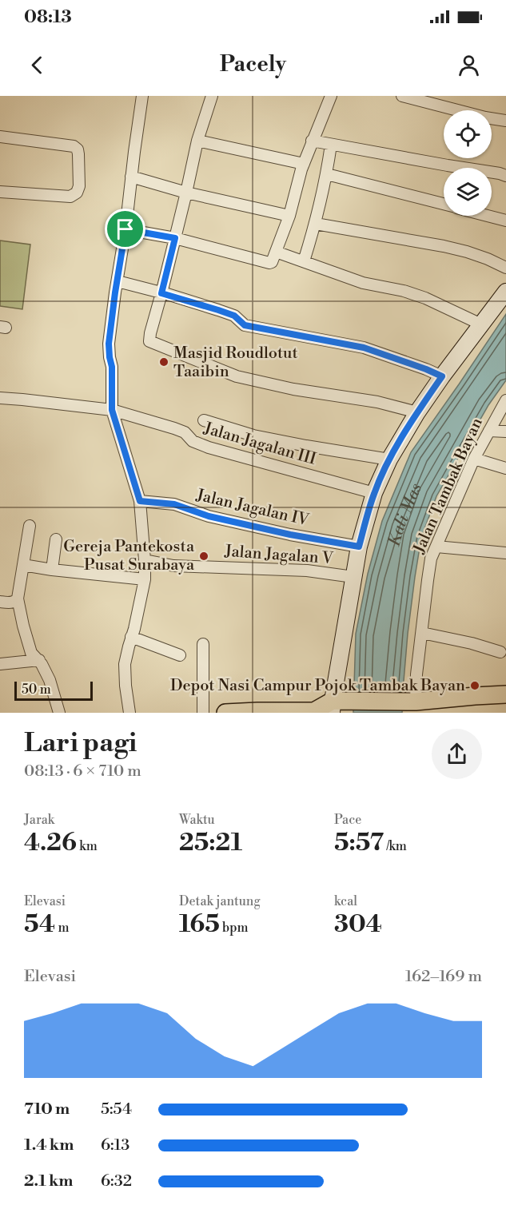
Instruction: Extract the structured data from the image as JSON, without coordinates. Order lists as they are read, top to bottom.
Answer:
{
  "streets": {
    "street": [
      "Jalan Jagalan III",
      "Jalan Tambak Bayan",
      "Jalan Jagalan IV",
      "Jalan Jagalan V"
    ]
  },
  "water": ["Kali Mas"],
  "places": ["Masjid Roudlotut Taaibin", "Gereja Pantekosta Pusat Surabaya", "Depot Nasi Campur Pojok Tambak Bayan"],
  "scale_bar": "50 m",
  "page": {
    "status": "08:13",
    "header": "Pacely",
    "scale": "50 m",
    "heading": ["Lari pagi", "08:13 · 6 × 710 m"],
    "stats": [
      ["Jarak", "4.26 km"],
      ["Waktu", "25:21"],
      ["Pace", "5:57 /km"],
      ["Elevasi", "54 m"],
      ["Detak jantung", "165 bpm"],
      ["kcal", "304"]
    ],
    "chart": ["Elevasi", "162–169 m"],
    "list": [
      {
        "name": "710 m",
        "note": "5:54"
      },
      {
        "name": "1.4 km",
        "note": "6:13"
      },
      {
        "name": "2.1 km",
        "note": "6:32"
      }
    ]
  }
}
